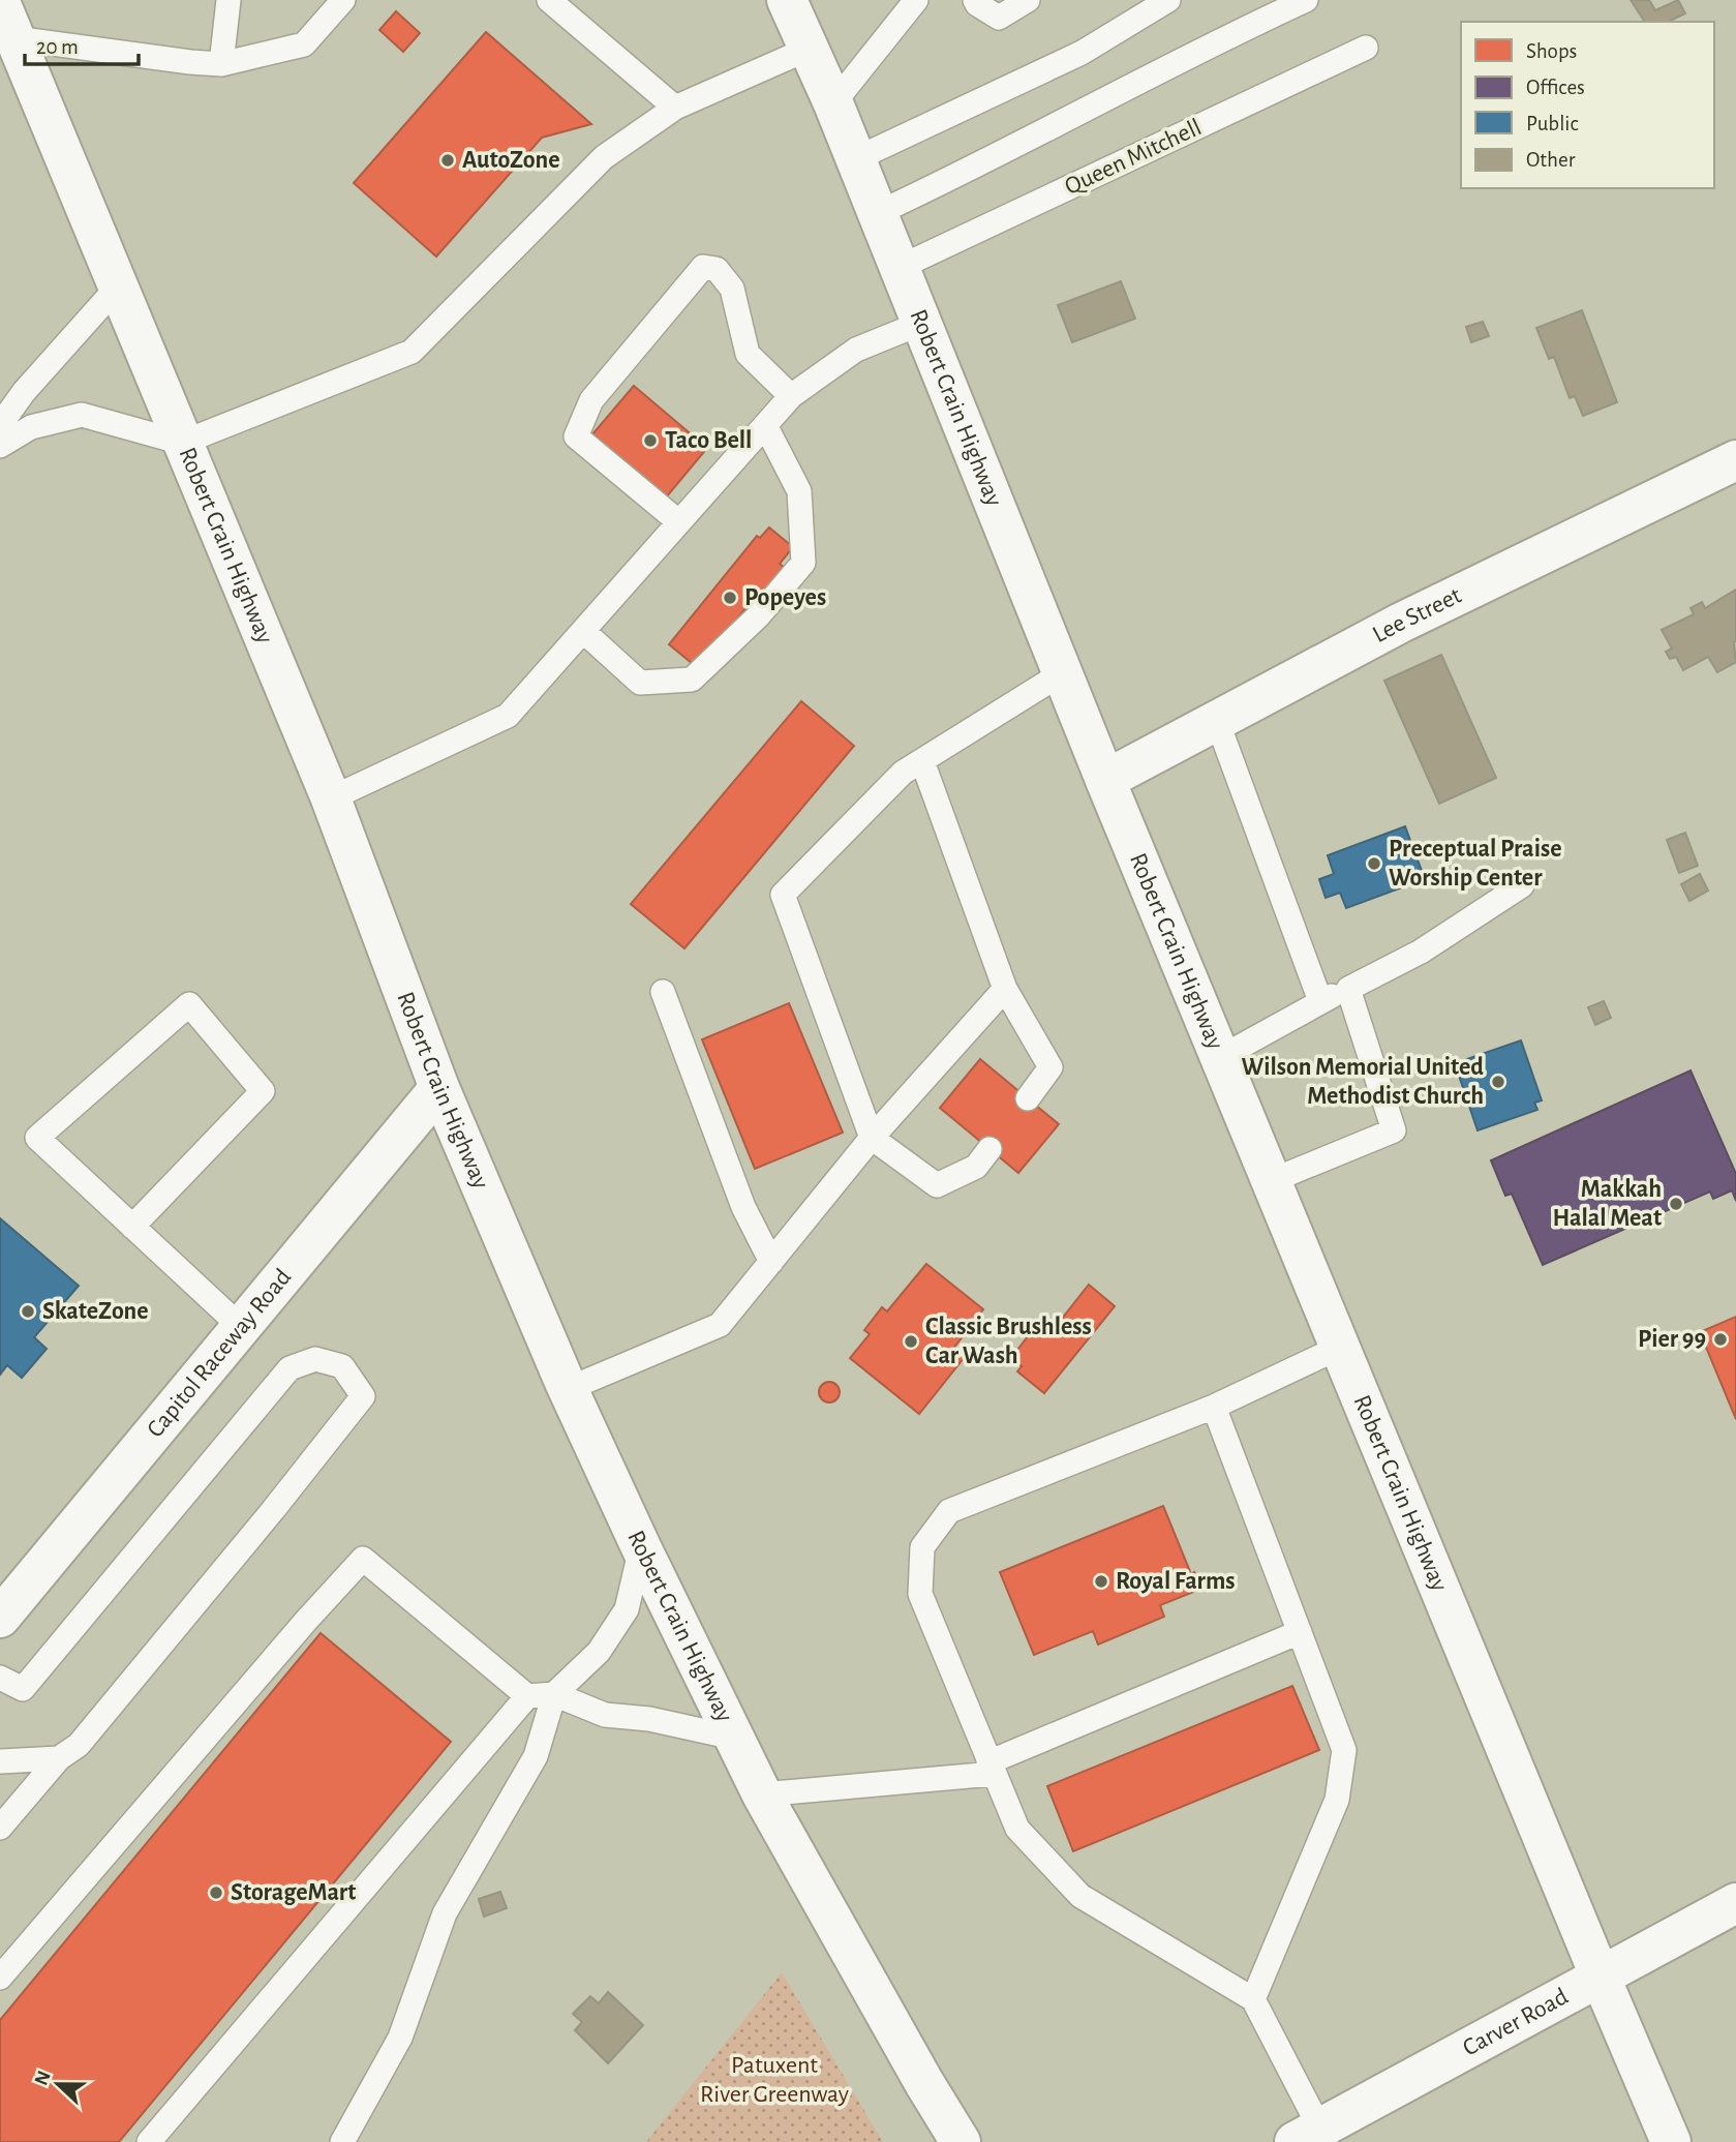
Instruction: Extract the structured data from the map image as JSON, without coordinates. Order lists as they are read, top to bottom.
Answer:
{
  "streets": {
    "main road": [
      "Robert Crain Highway",
      "Lee Street",
      "Capitol Raceway Road",
      "Carver Road"
    ],
    "lane": ["Queen Mitchell"]
  },
  "crossings": [
    ["Queen Mitchell", "Robert Crain Highway"],
    ["Robert Crain Highway", "Lee Street"],
    ["Robert Crain Highway", "Capitol Raceway Road"],
    ["Robert Crain Highway", "Carver Road"]
  ],
  "parks": ["Patuxent River Greenway"],
  "places": [
    "AutoZone",
    "Taco Bell",
    "Popeyes",
    "Preceptual Praise Worship Center",
    "Wilson Memorial United Methodist Church",
    "Makkah Halal Meat",
    "SkateZone",
    "Pier 99",
    "Classic Brushless Car Wash",
    "Royal Farms",
    "StorageMart"
  ],
  "legend": [
    "Shops",
    "Offices",
    "Public",
    "Other"
  ],
  "scale_bar": "20 m",
  "north": "left"
}
